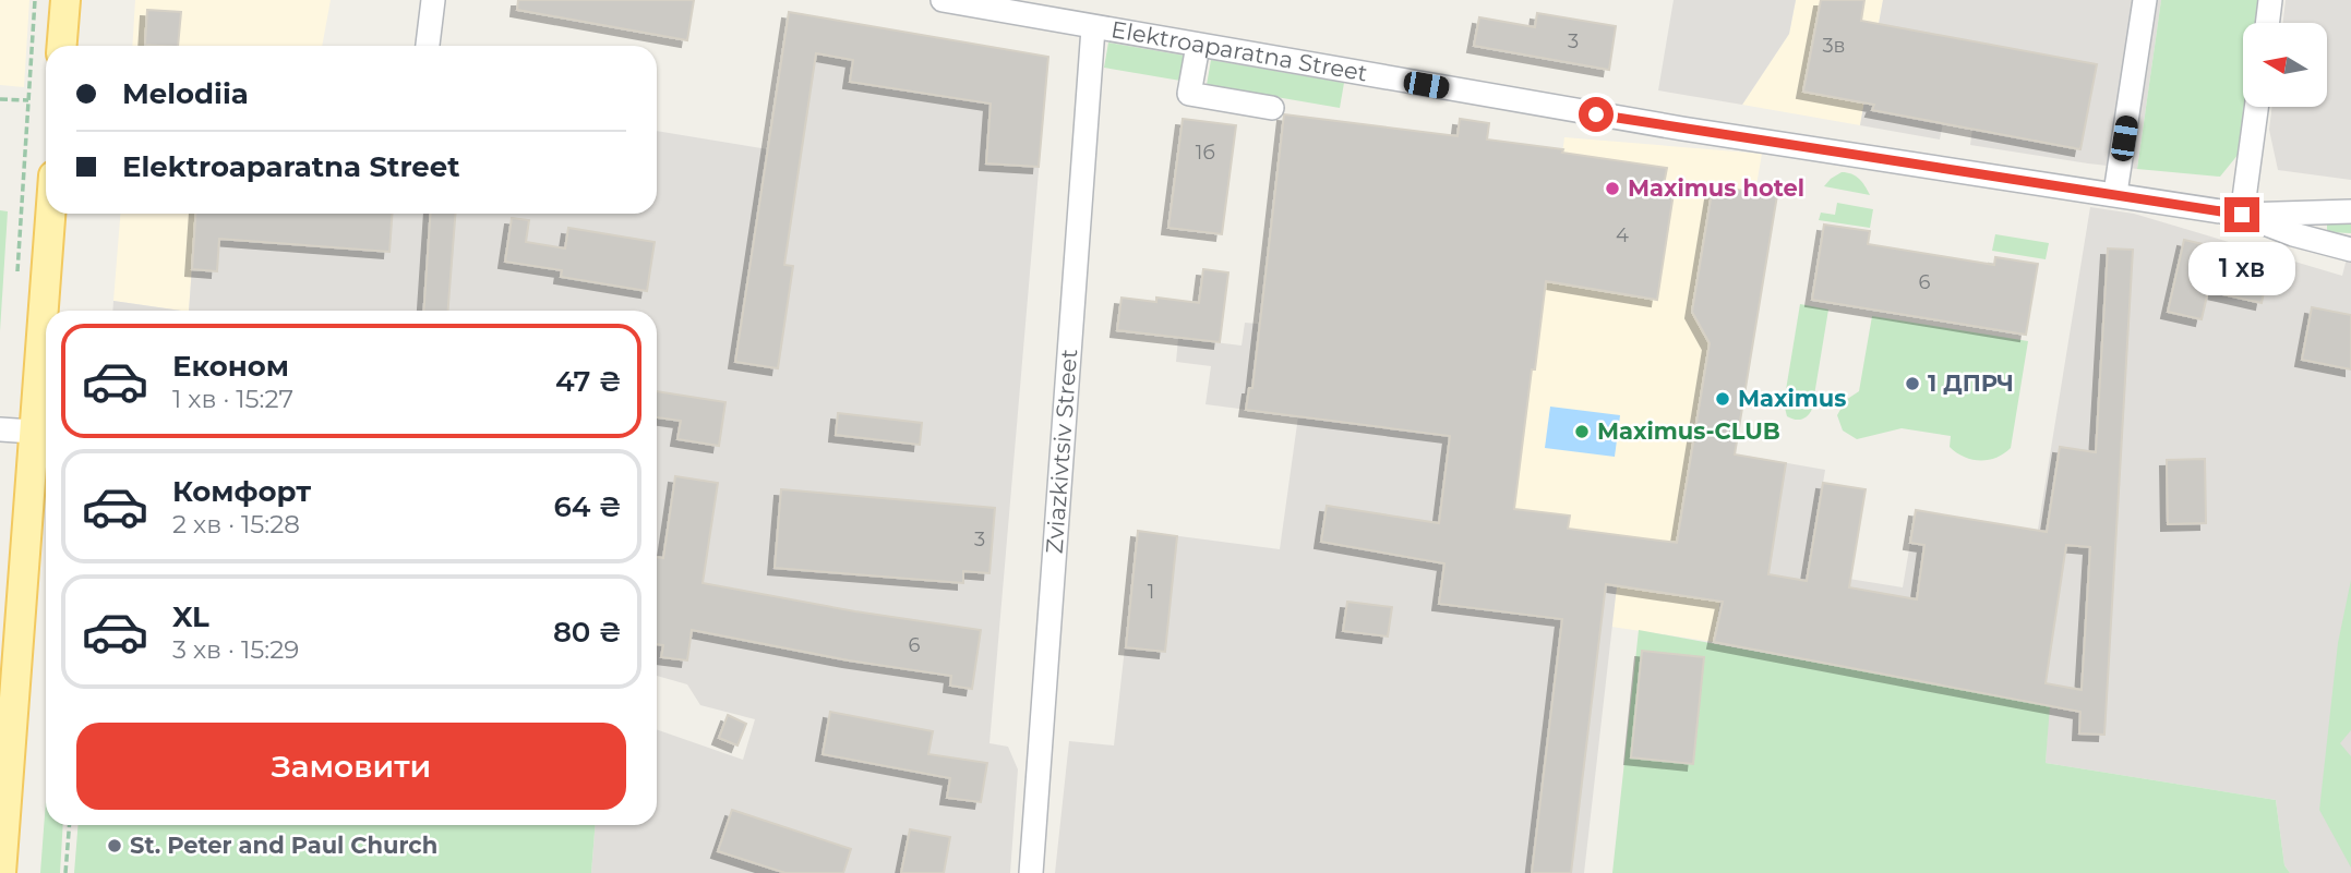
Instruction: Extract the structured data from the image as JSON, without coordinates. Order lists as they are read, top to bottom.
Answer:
{
  "streets": {
    "street": ["Elektroaparatna Street", "Zviazkivtsiv Street"]
  },
  "crossings": [
    ["Elektroaparatna Street", "Zviazkivtsiv Street"]
  ],
  "places": [
    "Maximus hotel",
    "1 ДПРЧ",
    "Maximus",
    "Maximus-CLUB",
    "St. Peter and Paul Church"
  ],
  "house_numbers": [
    "3",
    "3в",
    "1б",
    "4",
    "6",
    "3",
    "1",
    "6"
  ],
  "north": "left",
  "page": {
    "banner": ["Melodiia", "Elektroaparatna Street"],
    "bubble": "1 хв",
    "list": [
      {
        "name": "Економ",
        "note": "1 хв · 15:27",
        "value": "47 ₴"
      },
      {
        "name": "Комфорт",
        "note": "2 хв · 15:28",
        "value": "64 ₴"
      },
      {
        "name": "XL",
        "note": "3 хв · 15:29",
        "value": "80 ₴"
      }
    ],
    "buttons": "Замовити"
  }
}
